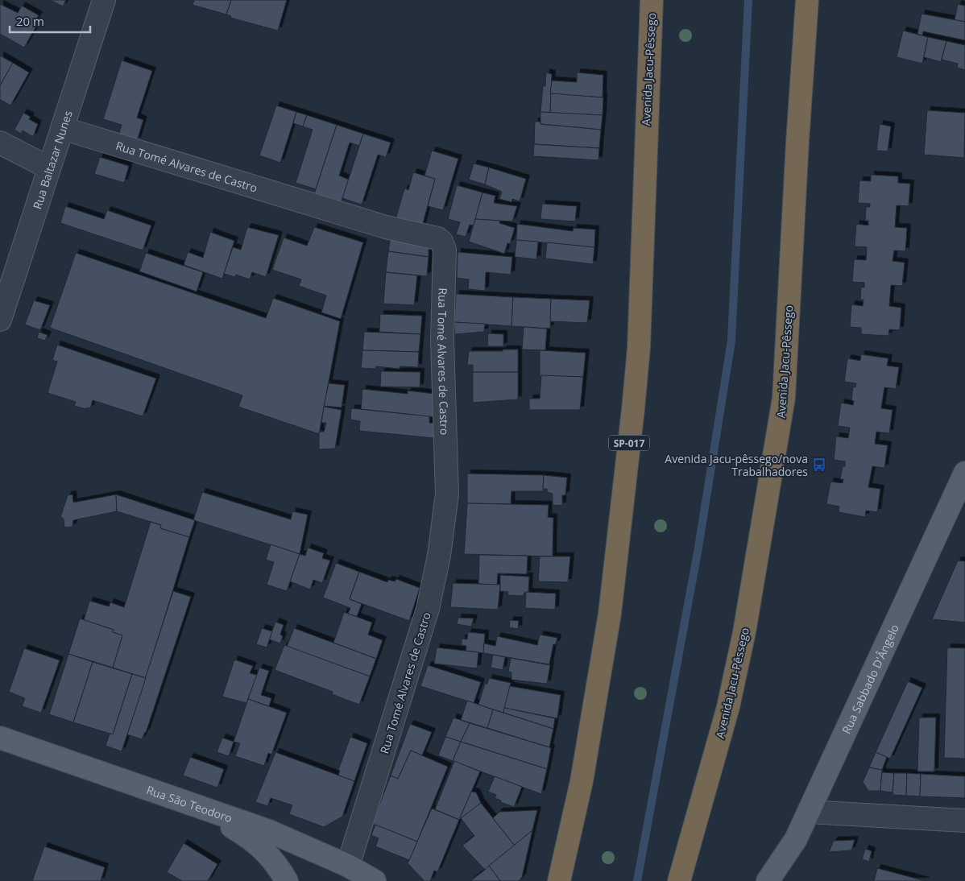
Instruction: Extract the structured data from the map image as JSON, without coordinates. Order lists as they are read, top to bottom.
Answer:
{
  "streets": {
    "highway": ["Avenida Jacu-Pêssego", "SP-017"],
    "main road": ["Rua Sabbado D'Ângelo", "Rua São Teodoro"],
    "street": ["Rua Baltazar Nunes", "Rua Tomé Alvares de Castro"]
  },
  "crossings": [
    ["Rua Baltazar Nunes", "Rua Tomé Alvares de Castro"],
    ["Rua Tomé Alvares de Castro", "Rua São Teodoro"]
  ],
  "places": {
    "bus stop": ["Avenida Jacu-pêssego/nova Trabalhadores"]
  },
  "scale_bar": "20 m"
}
